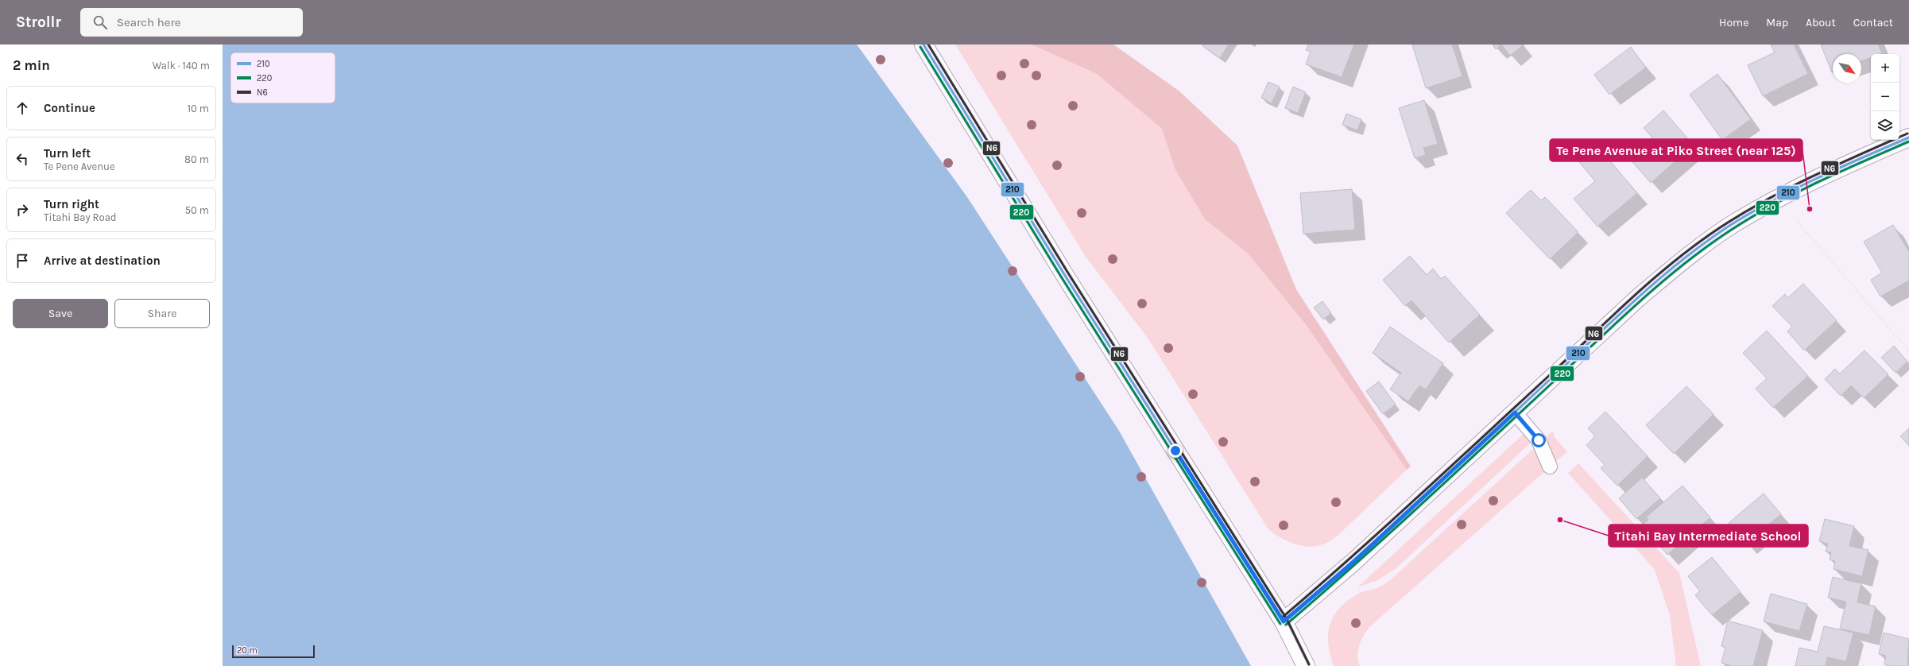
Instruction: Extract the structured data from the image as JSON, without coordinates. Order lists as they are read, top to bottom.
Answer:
{
  "places": ["Te Pene Avenue at Piko Street (near 125)", "Titahi Bay Intermediate School"],
  "lines": ["transit line 210", "transit line N6", "transit line 220"],
  "legend": ["210", "220", "N6"],
  "scale_bar": "20 m",
  "north": "bottom right",
  "page": {
    "header": "Strollr",
    "search": "Search here",
    "nav": [
      "Home",
      "Map",
      "About",
      "Contact"
    ],
    "heading": ["2 min", "Walk · 140 m"],
    "map_buttons": ["+", "−"],
    "list": [
      ["Continue", "10 m"],
      ["Turn left", "Te Pene Avenue", "80 m"],
      ["Turn right", "Titahi Bay Road", "50 m"],
      "Arrive at destination"
    ],
    "buttons": ["Save", "Share"],
    "scale": "20 m"
  }
}
